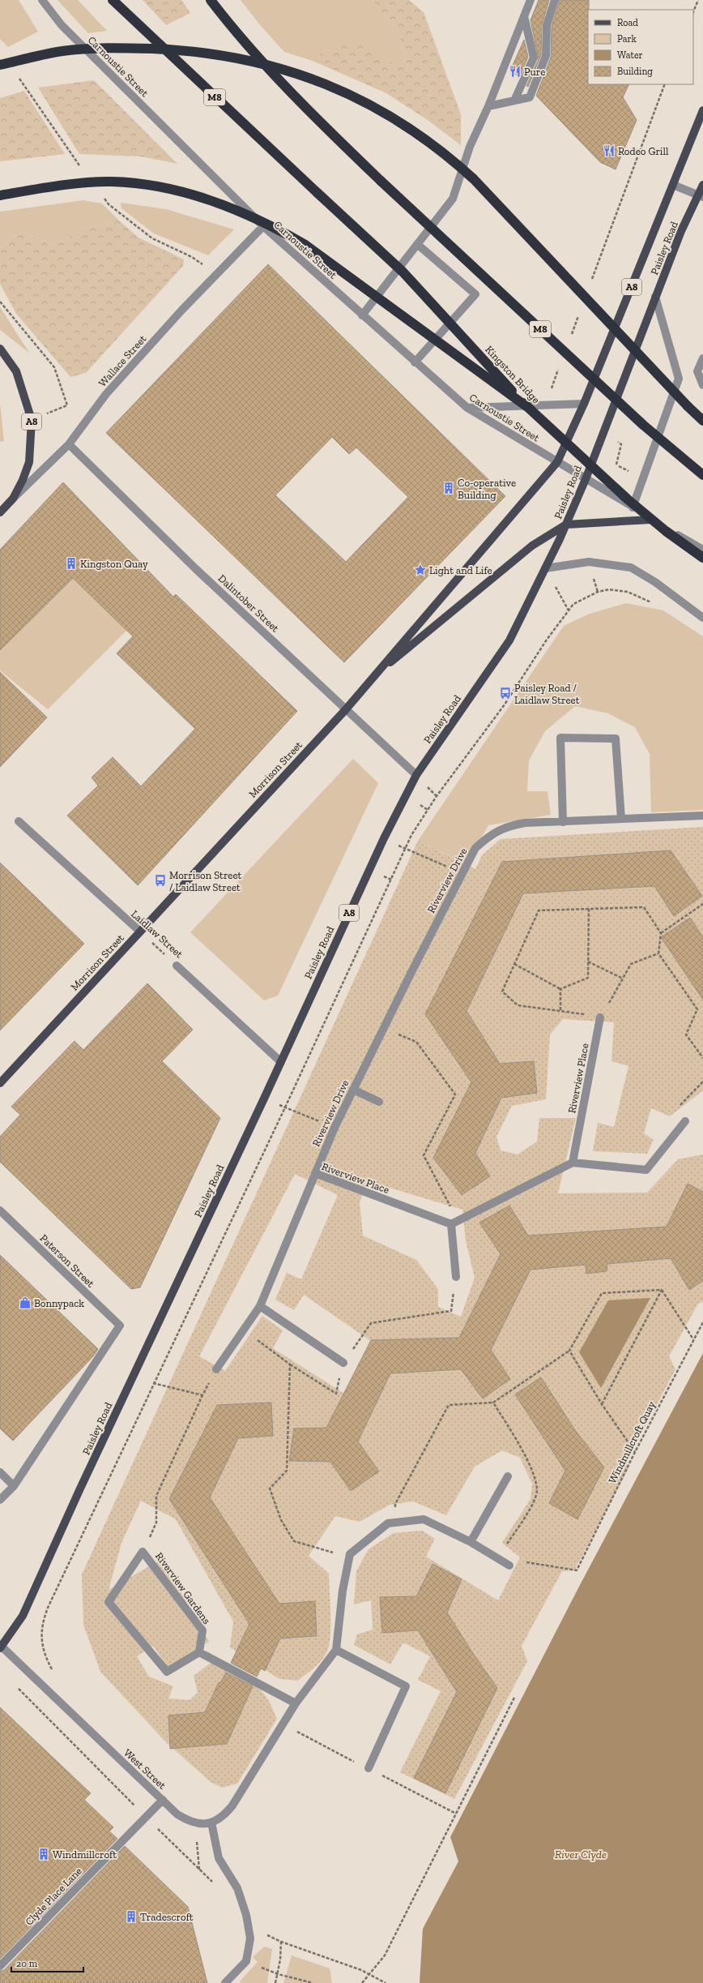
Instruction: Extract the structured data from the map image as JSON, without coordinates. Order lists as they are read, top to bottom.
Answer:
{
  "streets": {
    "highway": ["M8", "Kingston Bridge"],
    "main road": [
      "Paisley Road",
      "A8",
      "Wallace Street",
      "Morrison Street"
    ],
    "street": [
      "Carnoustie Street",
      "Dalintober Street",
      "Riverview Drive",
      "Laidlaw Street",
      "Riverview Place",
      "Paterson Street",
      "Riverview Gardens",
      "West Street",
      "Clyde Place Lane"
    ],
    "path": ["Windmillcroft Quay"]
  },
  "crossings": [
    ["Carnoustie Street", "Paisley Road"],
    ["Carnoustie Street", "Wallace Street"],
    ["Carnoustie Street", "Kingston Bridge"],
    ["Carnoustie Street", "Morrison Street"],
    ["Paisley Road", "Dalintober Street"],
    ["Paisley Road", "Morrison Street"],
    ["Paisley Road", "Laidlaw Street"],
    ["Paisley Road", "West Street"],
    ["A8", "Wallace Street"],
    ["Wallace Street", "Dalintober Street"],
    ["Dalintober Street", "Morrison Street"],
    ["Morrison Street", "Laidlaw Street"],
    ["Riverview Drive", "Riverview Place"],
    ["West Street", "Clyde Place Lane"]
  ],
  "water": ["River Clyde"],
  "places": {
    "restaurant": ["Pure", "Rodeo Grill"],
    "building": [
      "Co-operative Building",
      "Kingston Quay",
      "Windmillcroft",
      "Tradescroft"
    ],
    "place": ["Light and Life"],
    "bus stop": ["Paisley Road / Laidlaw Street", "Morrison Street / Laidlaw Street"],
    "shop": ["Bonnypack"]
  },
  "legend": [
    "Road",
    "Park",
    "Water",
    "Building"
  ],
  "scale_bar": "20 m"
}
